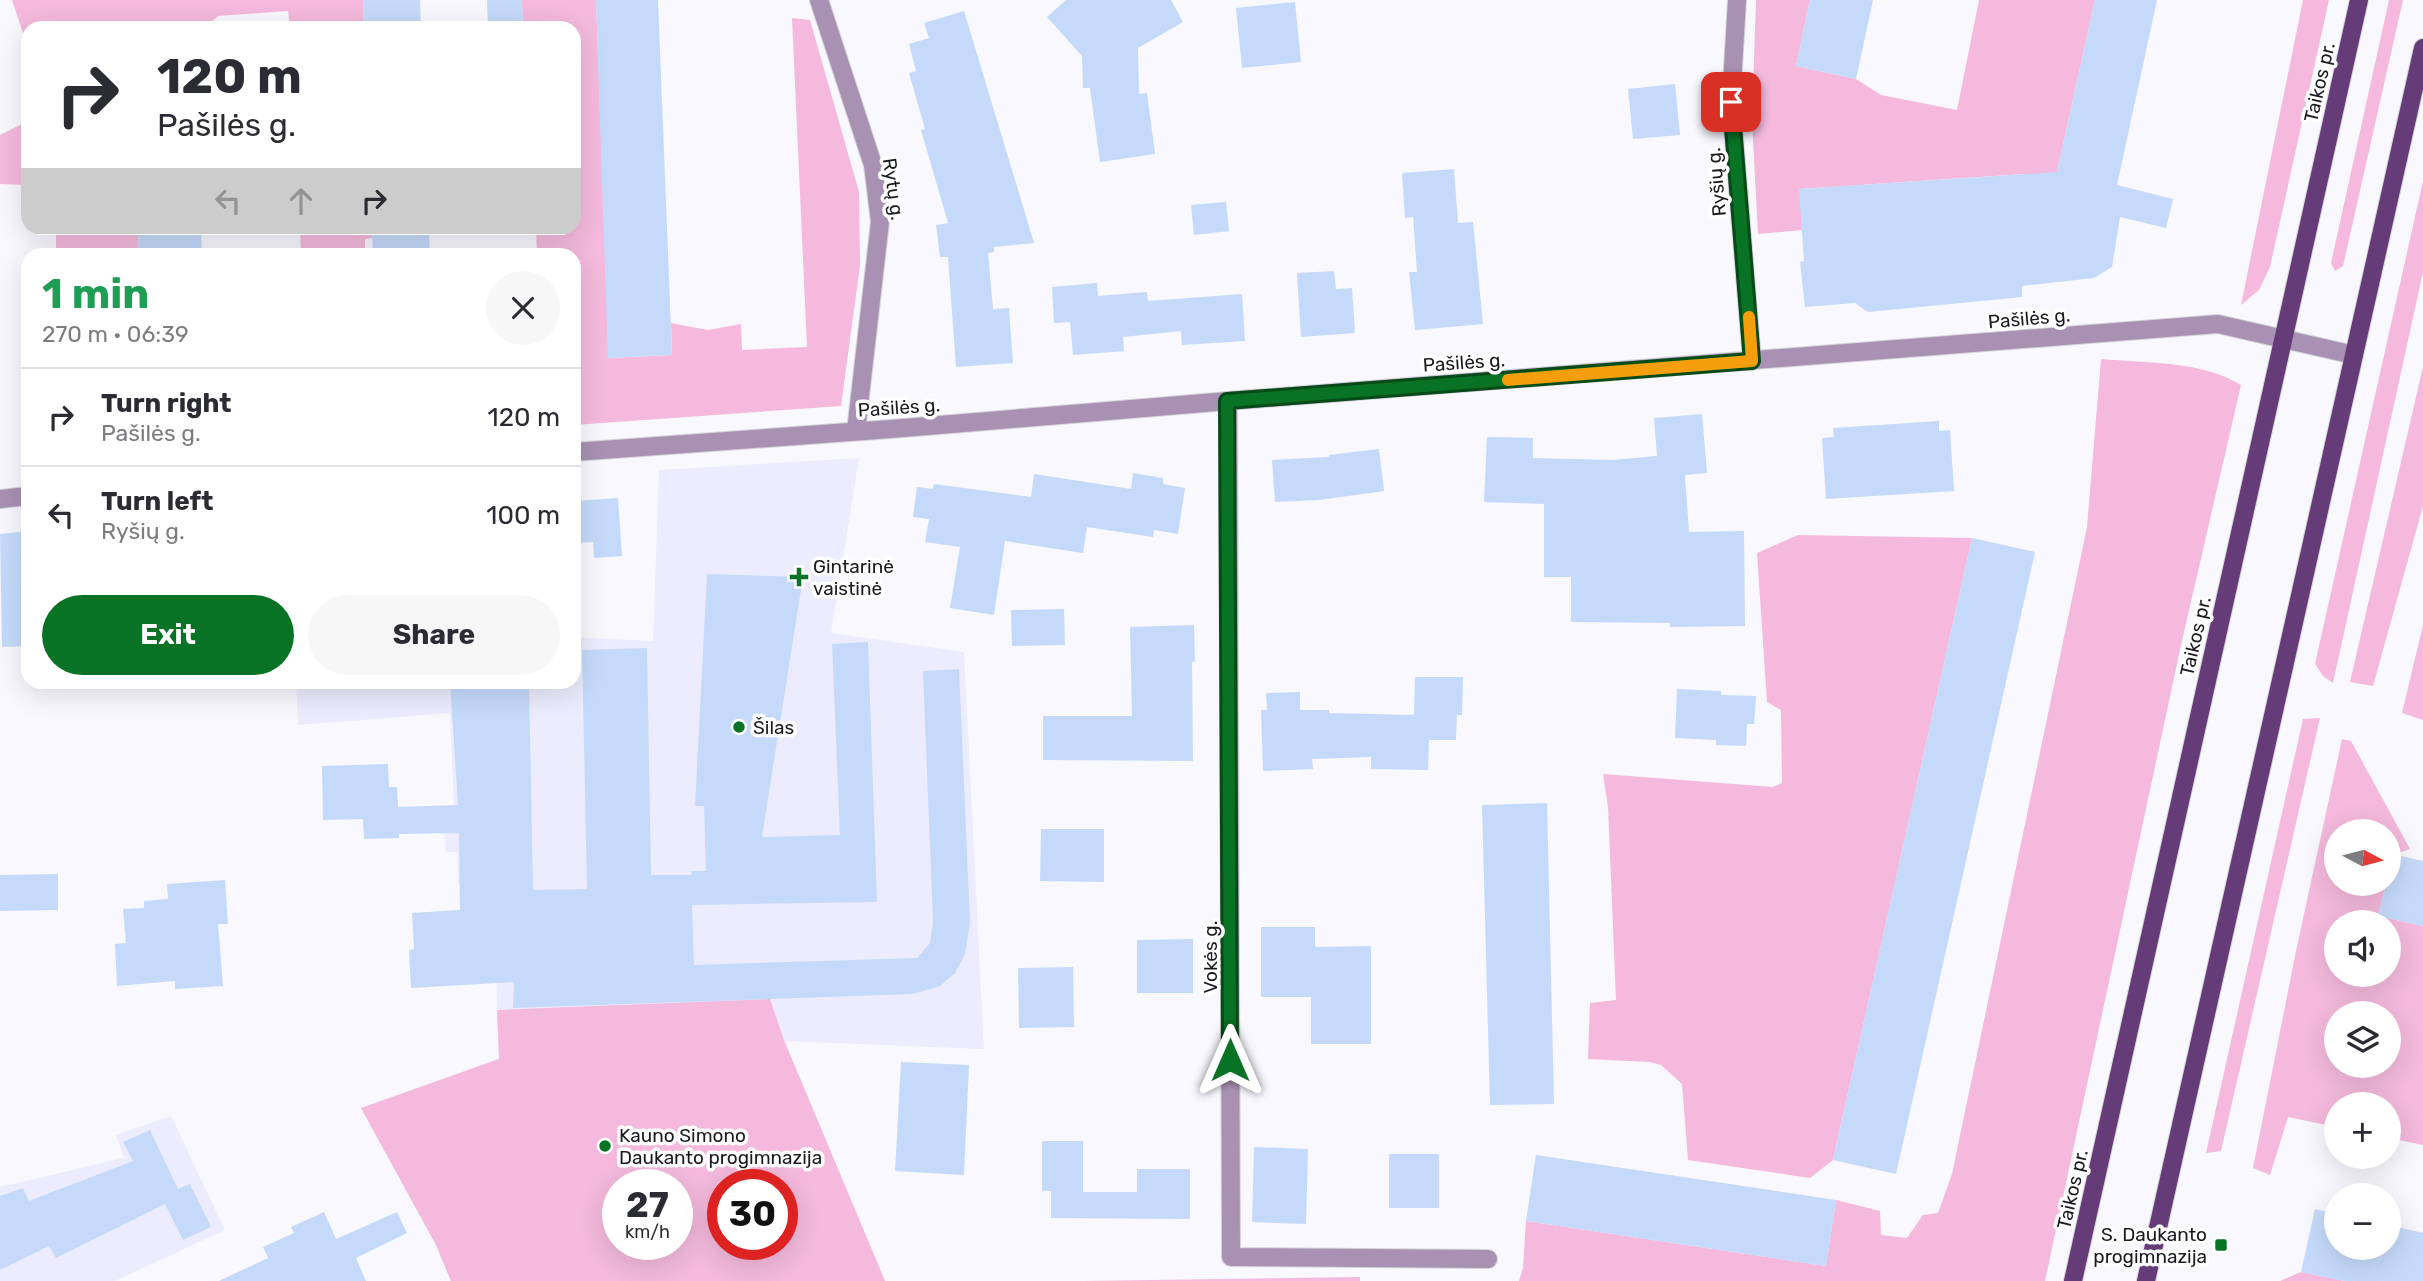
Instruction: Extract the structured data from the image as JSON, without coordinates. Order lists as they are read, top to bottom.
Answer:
{
  "streets": {
    "main road": ["Taikos pr."],
    "street": [
      "Ryšių g.",
      "Rytų g.",
      "Pašilės g.",
      "Vokės g."
    ]
  },
  "crossings": [
    ["Taikos pr.", "Pašilės g."],
    ["Ryšių g.", "Pašilės g."],
    ["Rytų g.", "Pašilės g."],
    ["Pašilės g.", "Vokės g."]
  ],
  "places": {
    "health": ["Gintarinė vaistinė"],
    "other": ["Šilas", "Kauno Simono Daukanto progimnazija"],
    "transit": ["S. Daukanto progimnazija"]
  },
  "north": "right",
  "page": {
    "turn": ["120 m", "Pašilės g."],
    "heading": ["1 min", "270 m · 06:39"],
    "list": [
      {
        "name": "Turn right",
        "note": "Pašilės g.",
        "value": "120 m"
      },
      {
        "name": "Turn left",
        "note": "Ryšių g.",
        "value": "100 m"
      }
    ],
    "buttons": ["Exit", "Share"],
    "map_buttons": ["+", "−"],
    "speed": "27 km/h",
    "limit": "30"
  }
}
